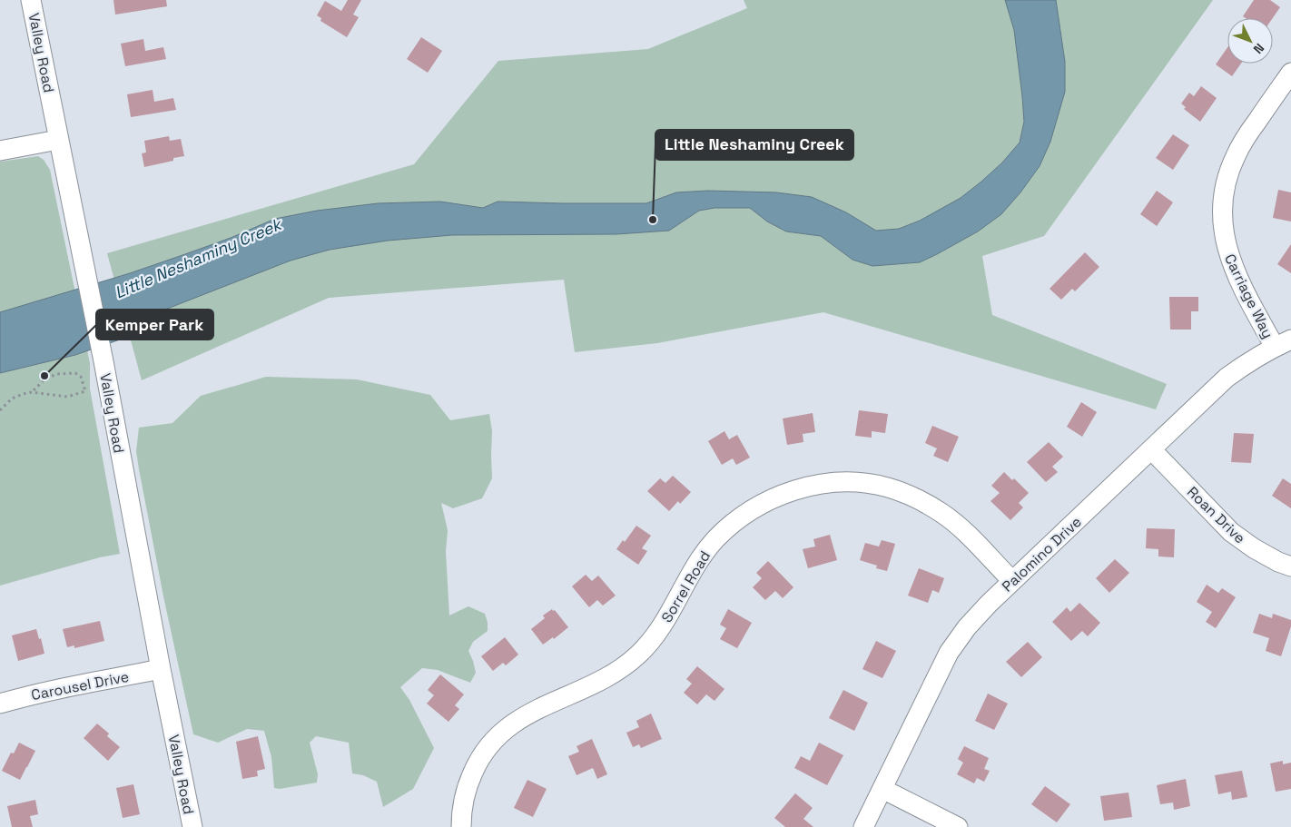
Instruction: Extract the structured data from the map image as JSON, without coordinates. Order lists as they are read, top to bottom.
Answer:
{
  "streets": {
    "street": [
      "Valley Road",
      "Carriage Way",
      "Roan Drive",
      "Palomino Drive",
      "Sorrel Road",
      "Carousel Drive"
    ]
  },
  "crossings": [
    ["Valley Road", "Carousel Drive"],
    ["Carriage Way", "Palomino Drive"],
    ["Roan Drive", "Palomino Drive"],
    ["Palomino Drive", "Sorrel Road"]
  ],
  "water": ["Little Neshaminy Creek"],
  "places": ["Little Neshaminy Creek", "Kemper Park"],
  "north": "bottom right"
}
